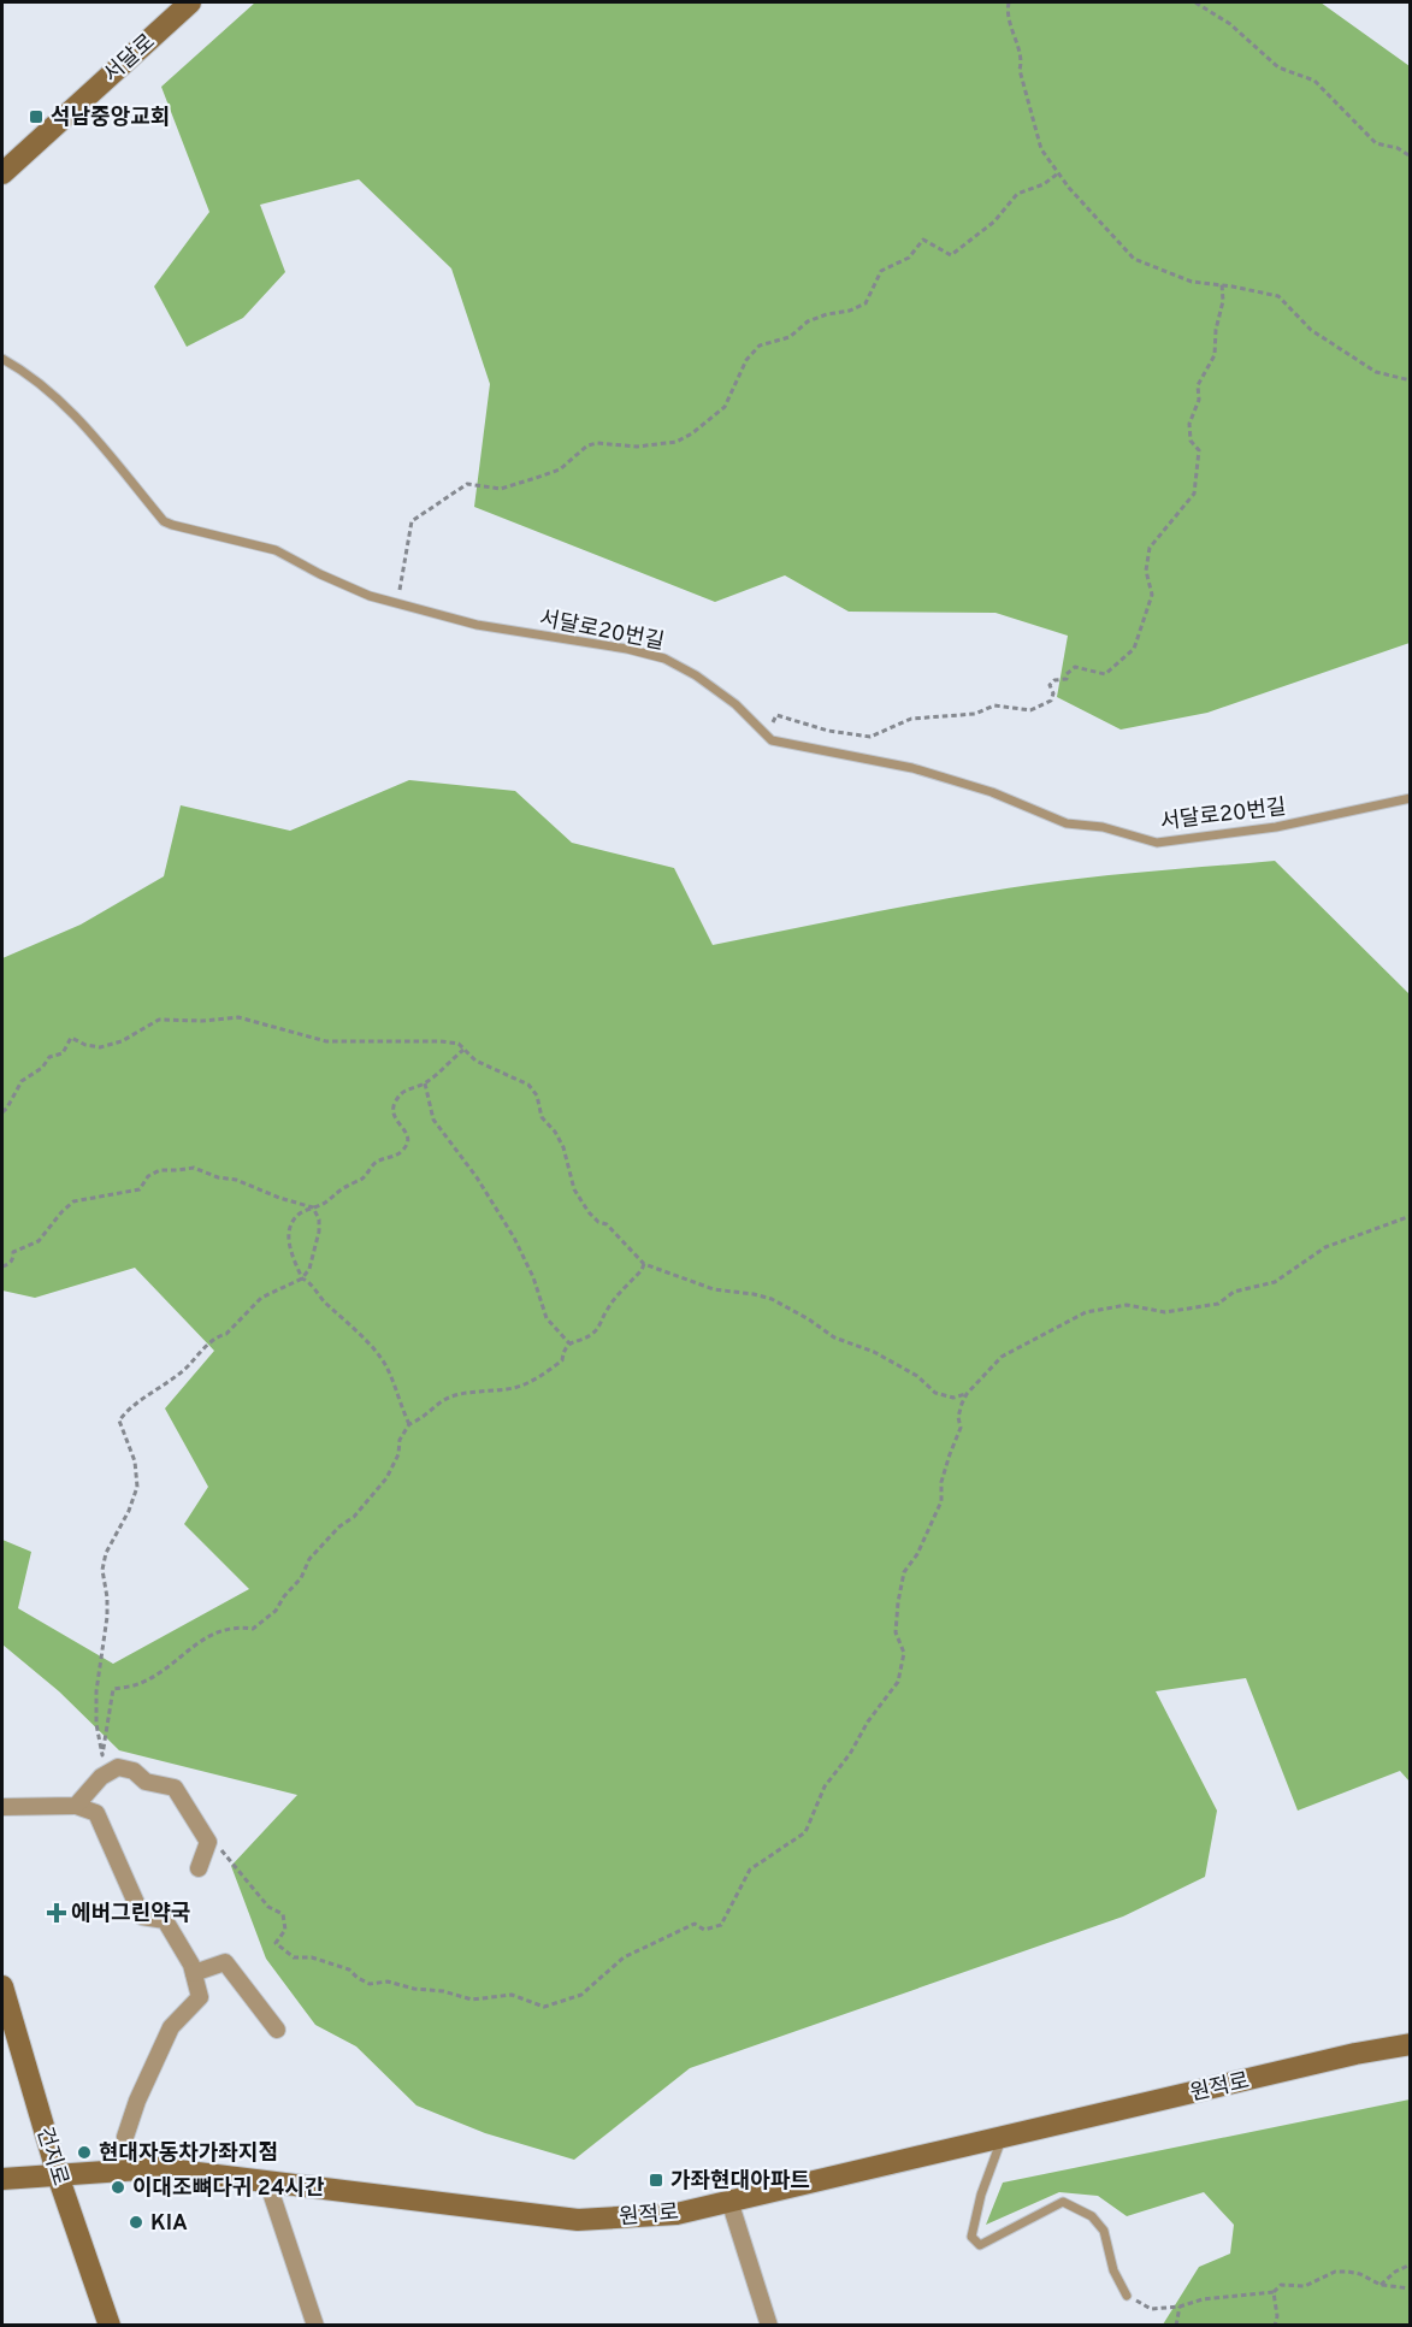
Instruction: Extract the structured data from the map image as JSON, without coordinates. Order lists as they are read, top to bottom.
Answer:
{
  "streets": {
    "street": ["서달로", "원적로", "건지로"],
    "lane": ["서달로20번길"]
  },
  "crossings": [
    ["원적로", "건지로"]
  ],
  "places": {
    "transit": ["석남중앙교회", "가좌현대아파트"],
    "health": ["에버그린약국"],
    "other": ["현대자동차가좌지점", "이대조뼈다귀 24시간", "KIA"]
  }
}
